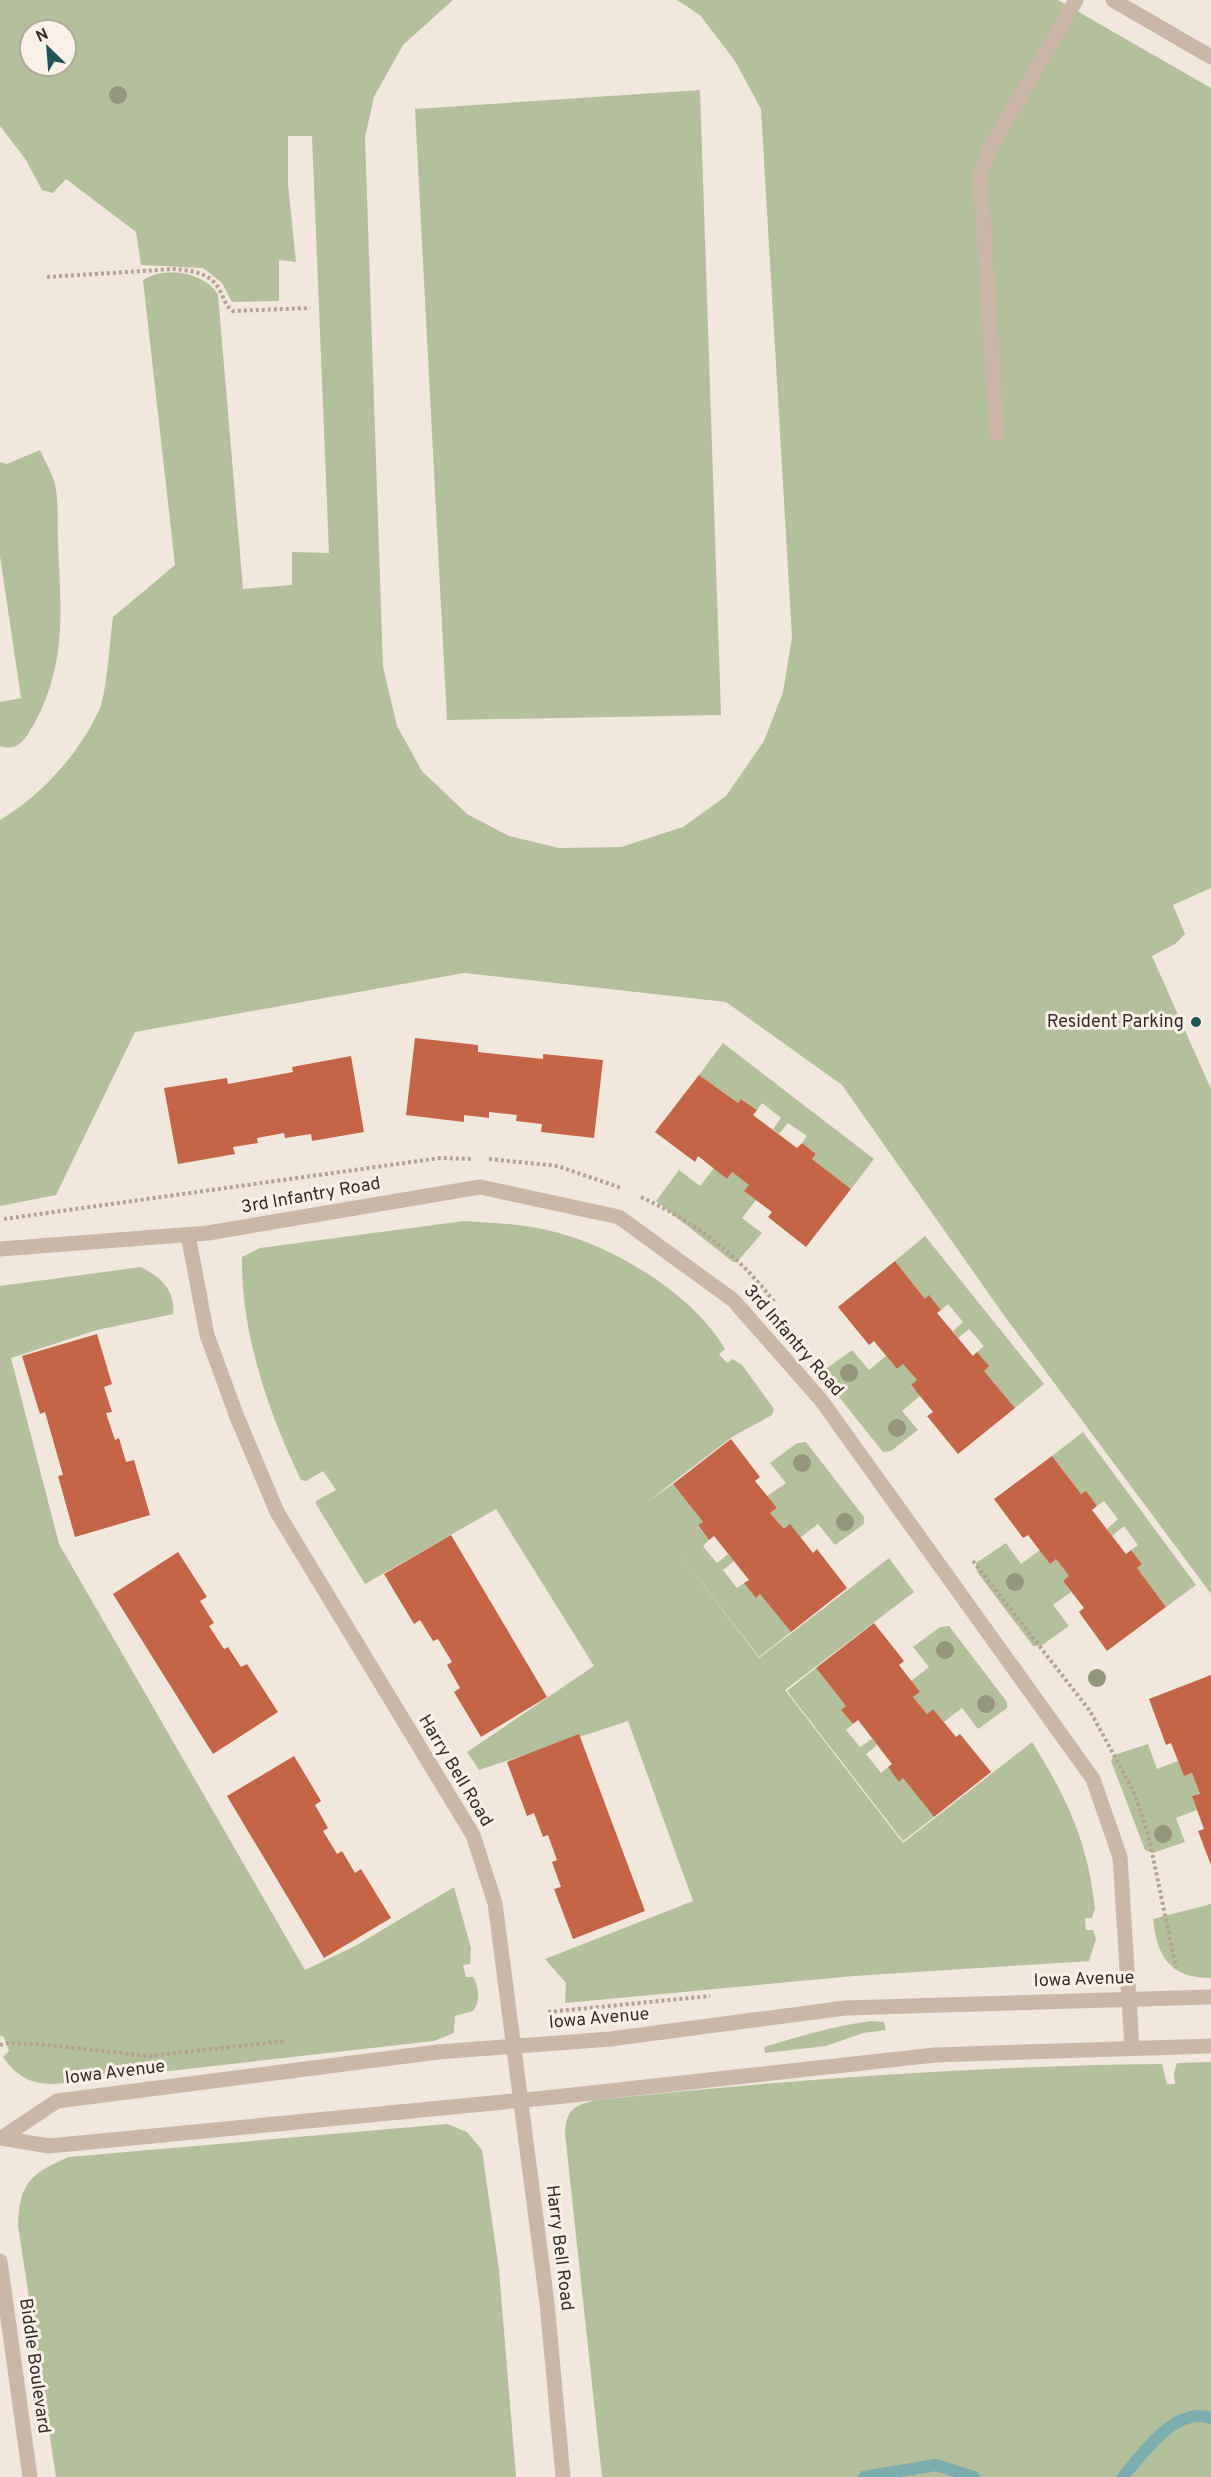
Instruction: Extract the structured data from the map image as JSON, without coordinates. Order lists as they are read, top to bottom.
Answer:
{
  "streets": {
    "street": [
      "3rd Infantry Road",
      "Harry Bell Road",
      "Iowa Avenue",
      "Biddle Boulevard"
    ]
  },
  "crossings": [
    ["3rd Infantry Road", "Harry Bell Road"],
    ["3rd Infantry Road", "Iowa Avenue"],
    ["Harry Bell Road", "Iowa Avenue"]
  ],
  "places": ["Resident Parking"],
  "north": "top left"
}
